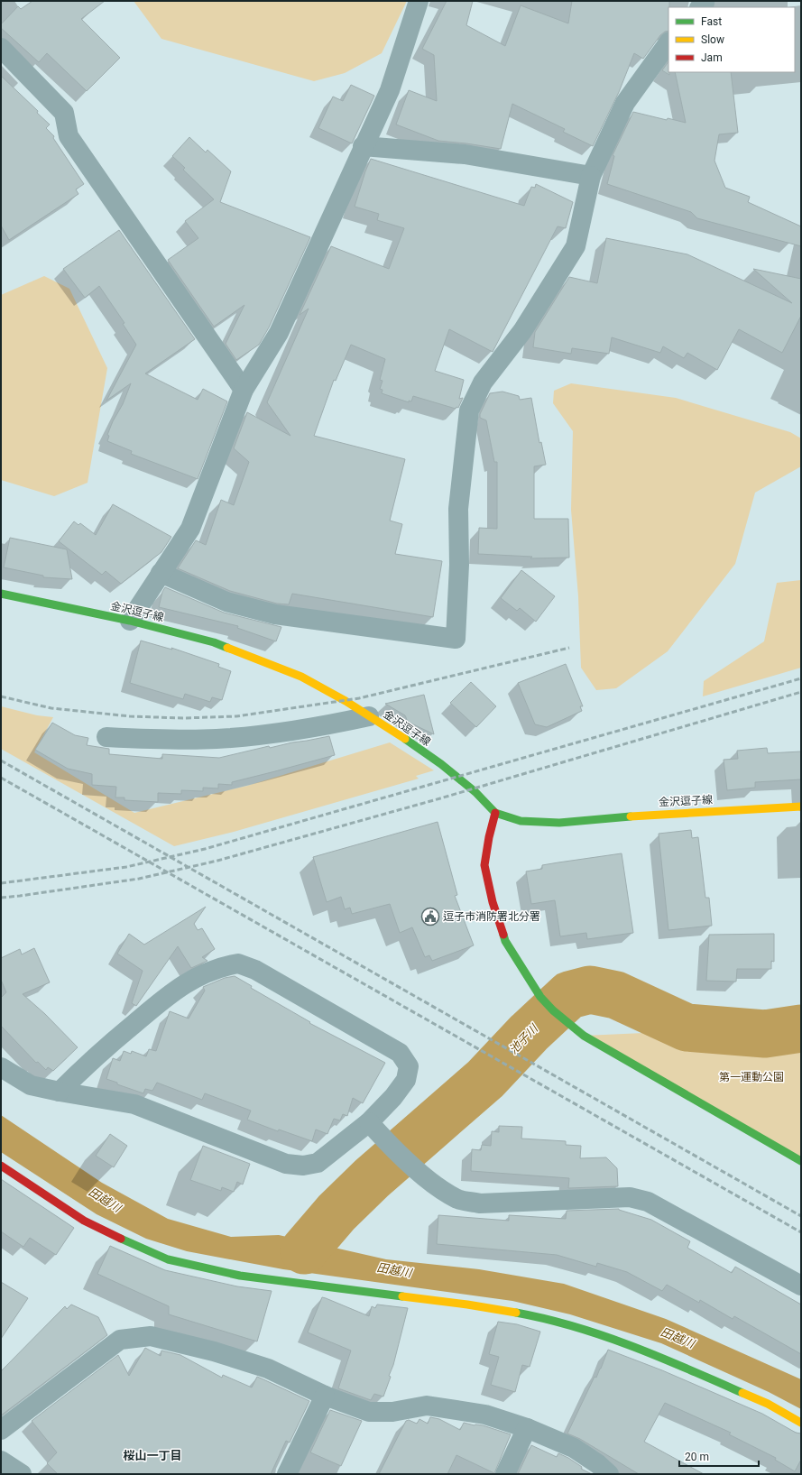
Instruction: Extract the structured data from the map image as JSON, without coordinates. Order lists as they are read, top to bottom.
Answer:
{
  "streets": {
    "street": ["金沢逗子線"]
  },
  "districts": ["桜山一丁目"],
  "water": ["池子川", "田越川"],
  "parks": ["第一運動公園"],
  "places": {
    "public building": ["逗子市消防署北分署"]
  },
  "legend": ["Fast", "Slow", "Jam"],
  "scale_bar": "20 m"
}
